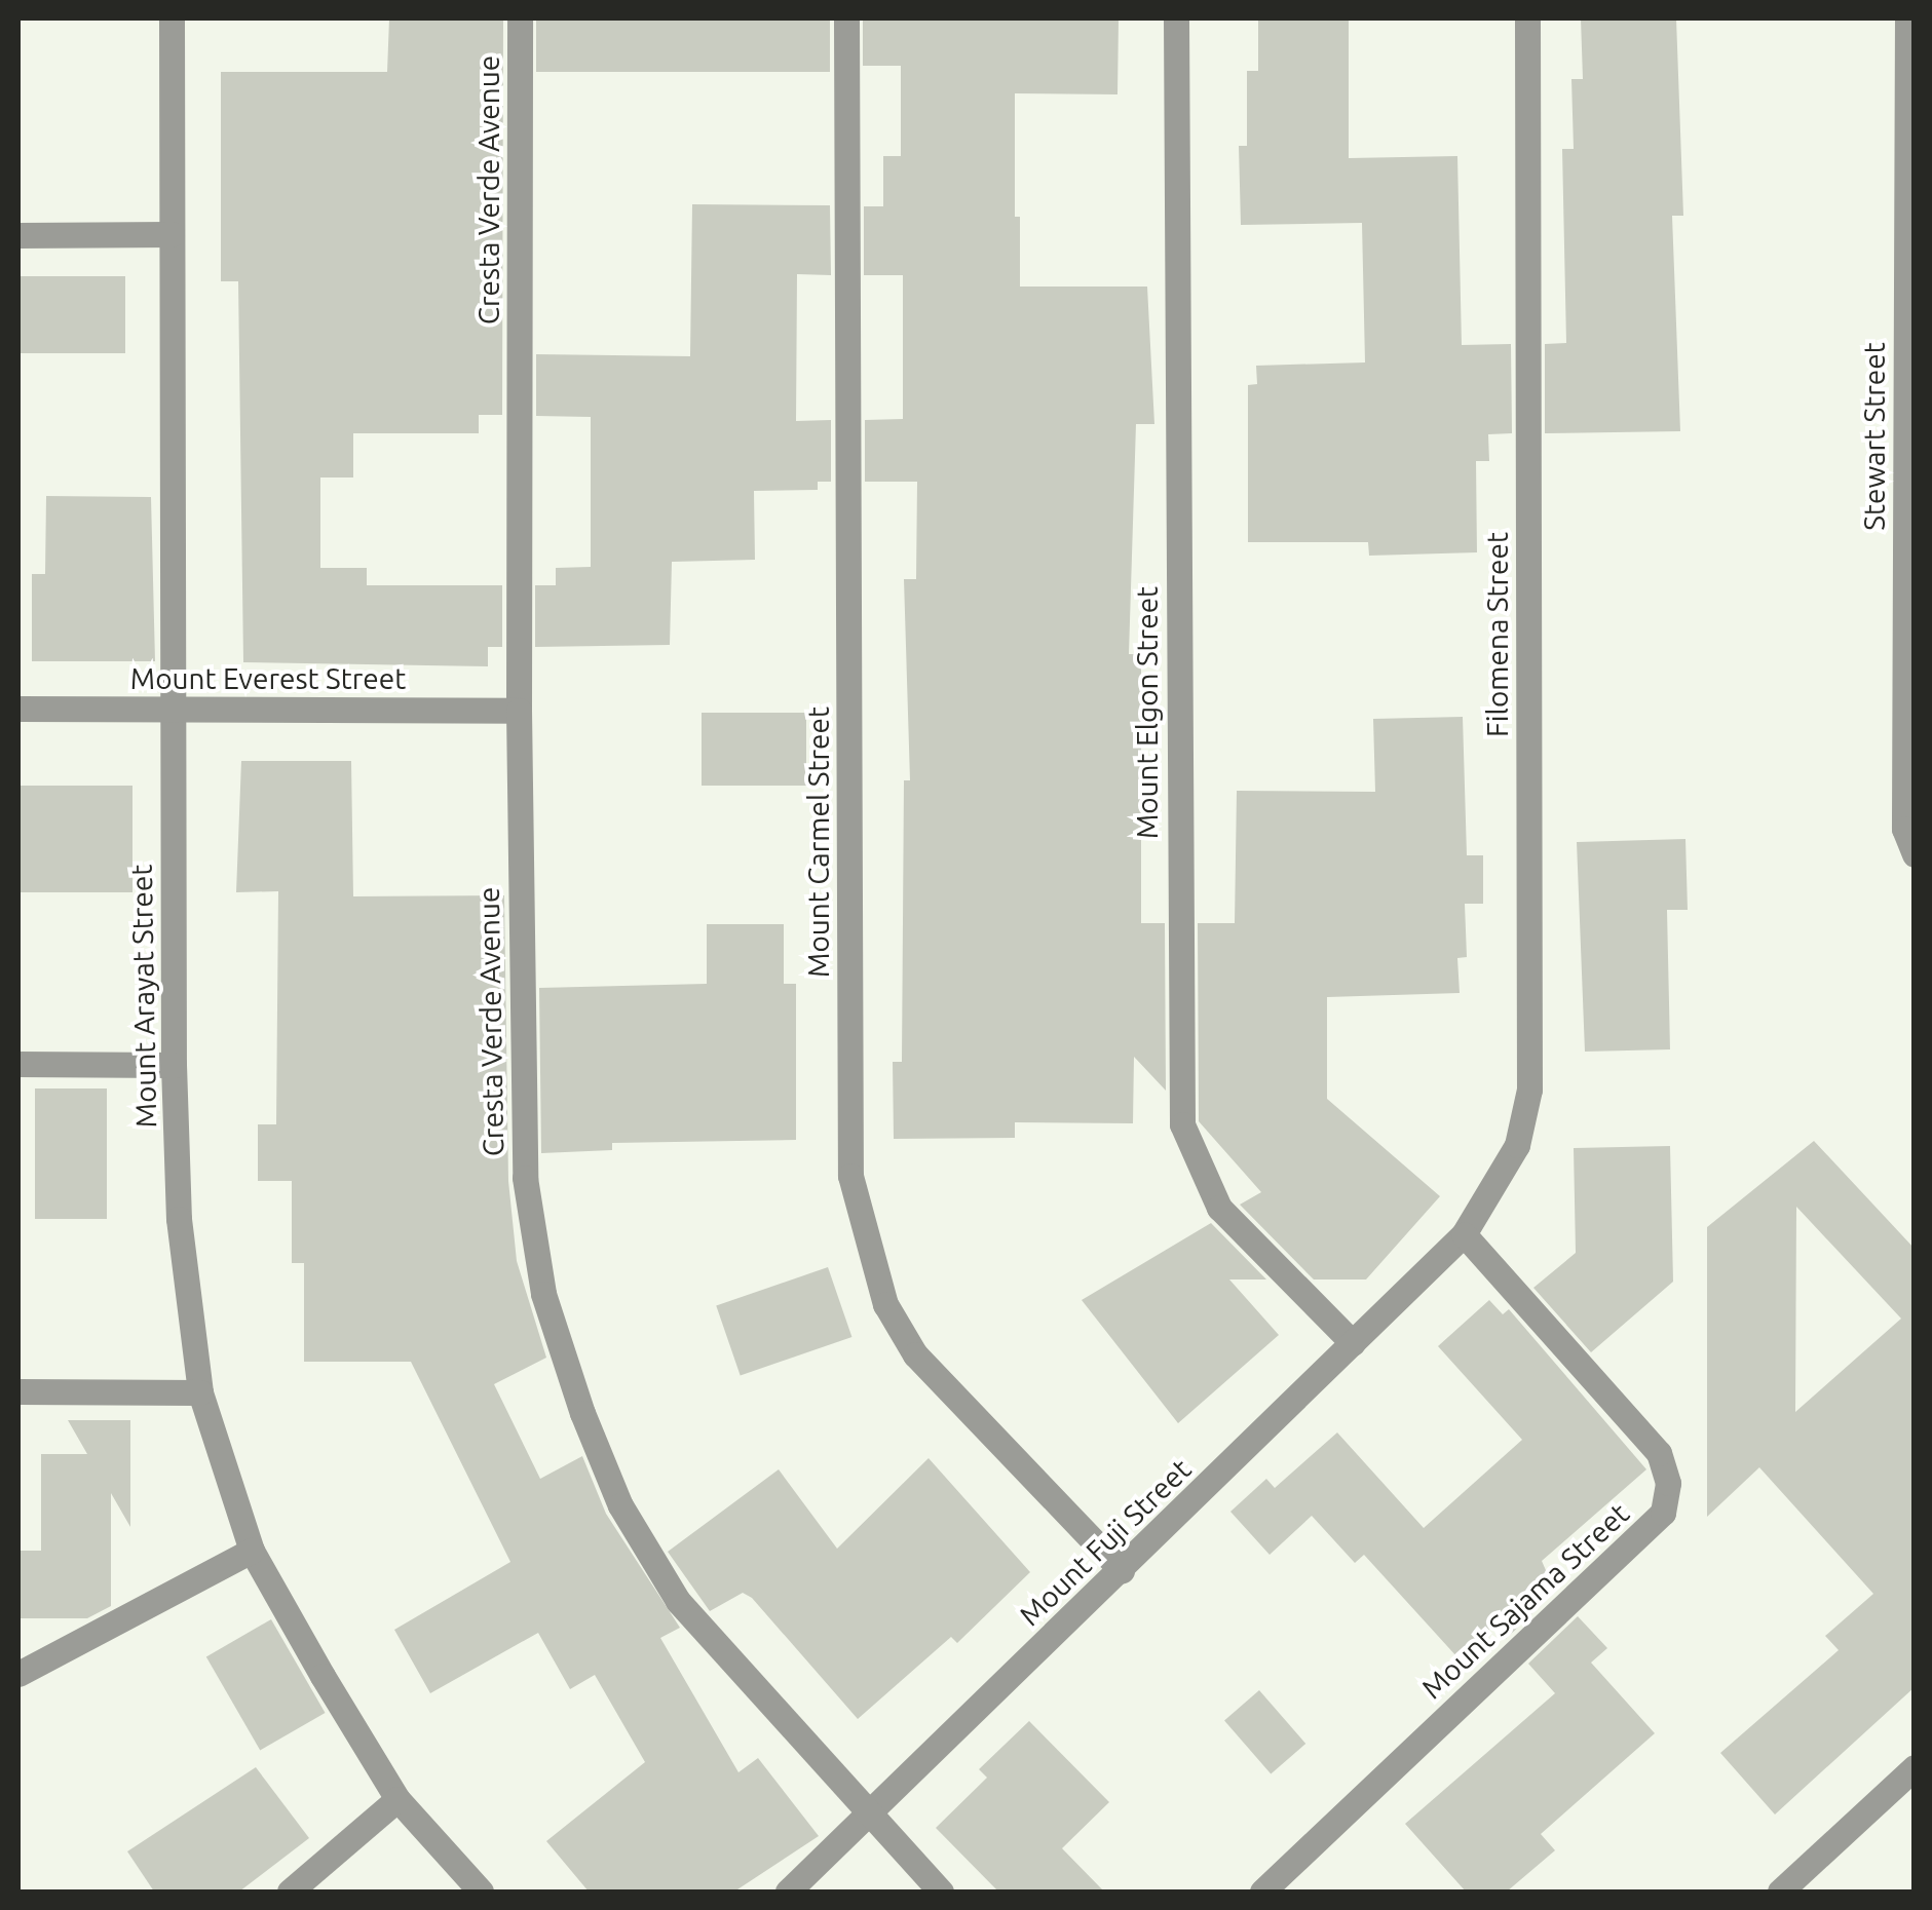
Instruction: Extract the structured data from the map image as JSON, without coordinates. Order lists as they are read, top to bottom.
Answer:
{
  "streets": {
    "street": [
      "Cresta Verde Avenue",
      "Stewart Street",
      "Filomena Street",
      "Mount Everest Street",
      "Mount Elgon Street",
      "Mount Carmel Street",
      "Mount Arayat Street",
      "Mount Fuji Street",
      "Mount Sajama Street"
    ]
  },
  "crossings": [
    ["Cresta Verde Avenue", "Mount Everest Street"],
    ["Cresta Verde Avenue", "Mount Fuji Street"],
    ["Filomena Street", "Mount Fuji Street"],
    ["Filomena Street", "Mount Sajama Street"],
    ["Mount Everest Street", "Mount Arayat Street"],
    ["Mount Elgon Street", "Mount Fuji Street"],
    ["Mount Carmel Street", "Mount Fuji Street"],
    ["Mount Fuji Street", "Mount Sajama Street"]
  ]
}
